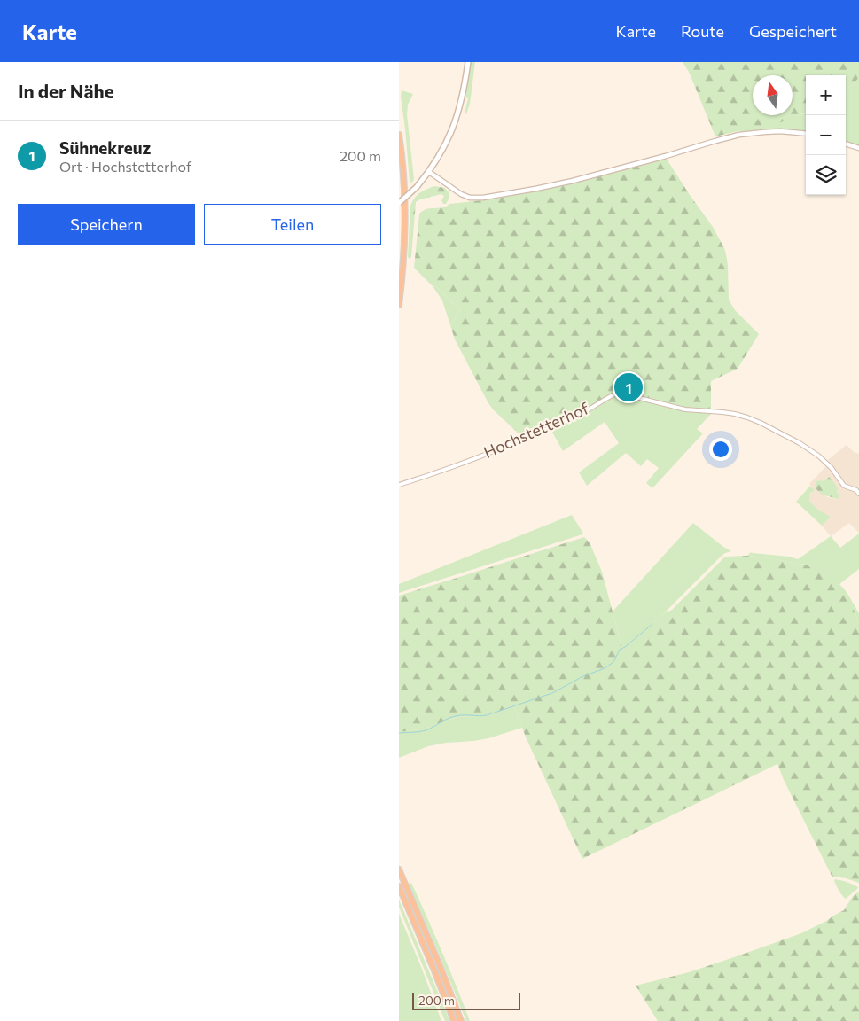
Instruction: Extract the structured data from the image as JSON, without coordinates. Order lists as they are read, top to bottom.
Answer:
{
  "streets": {
    "street": ["Hochstetterhof"]
  },
  "scale_bar": "200 m",
  "north": "top",
  "page": {
    "header": "Karte",
    "nav": ["Karte", "Route", "Gespeichert"],
    "heading": "In der Nähe",
    "map_buttons": ["+", "−"],
    "list": [
      {
        "mark": "1",
        "name": "Sühnekreuz",
        "note": "Ort · Hochstetterhof",
        "value": "200 m"
      }
    ],
    "buttons": ["Speichern", "Teilen"],
    "pins": "1",
    "scale": "200 m"
  }
}
